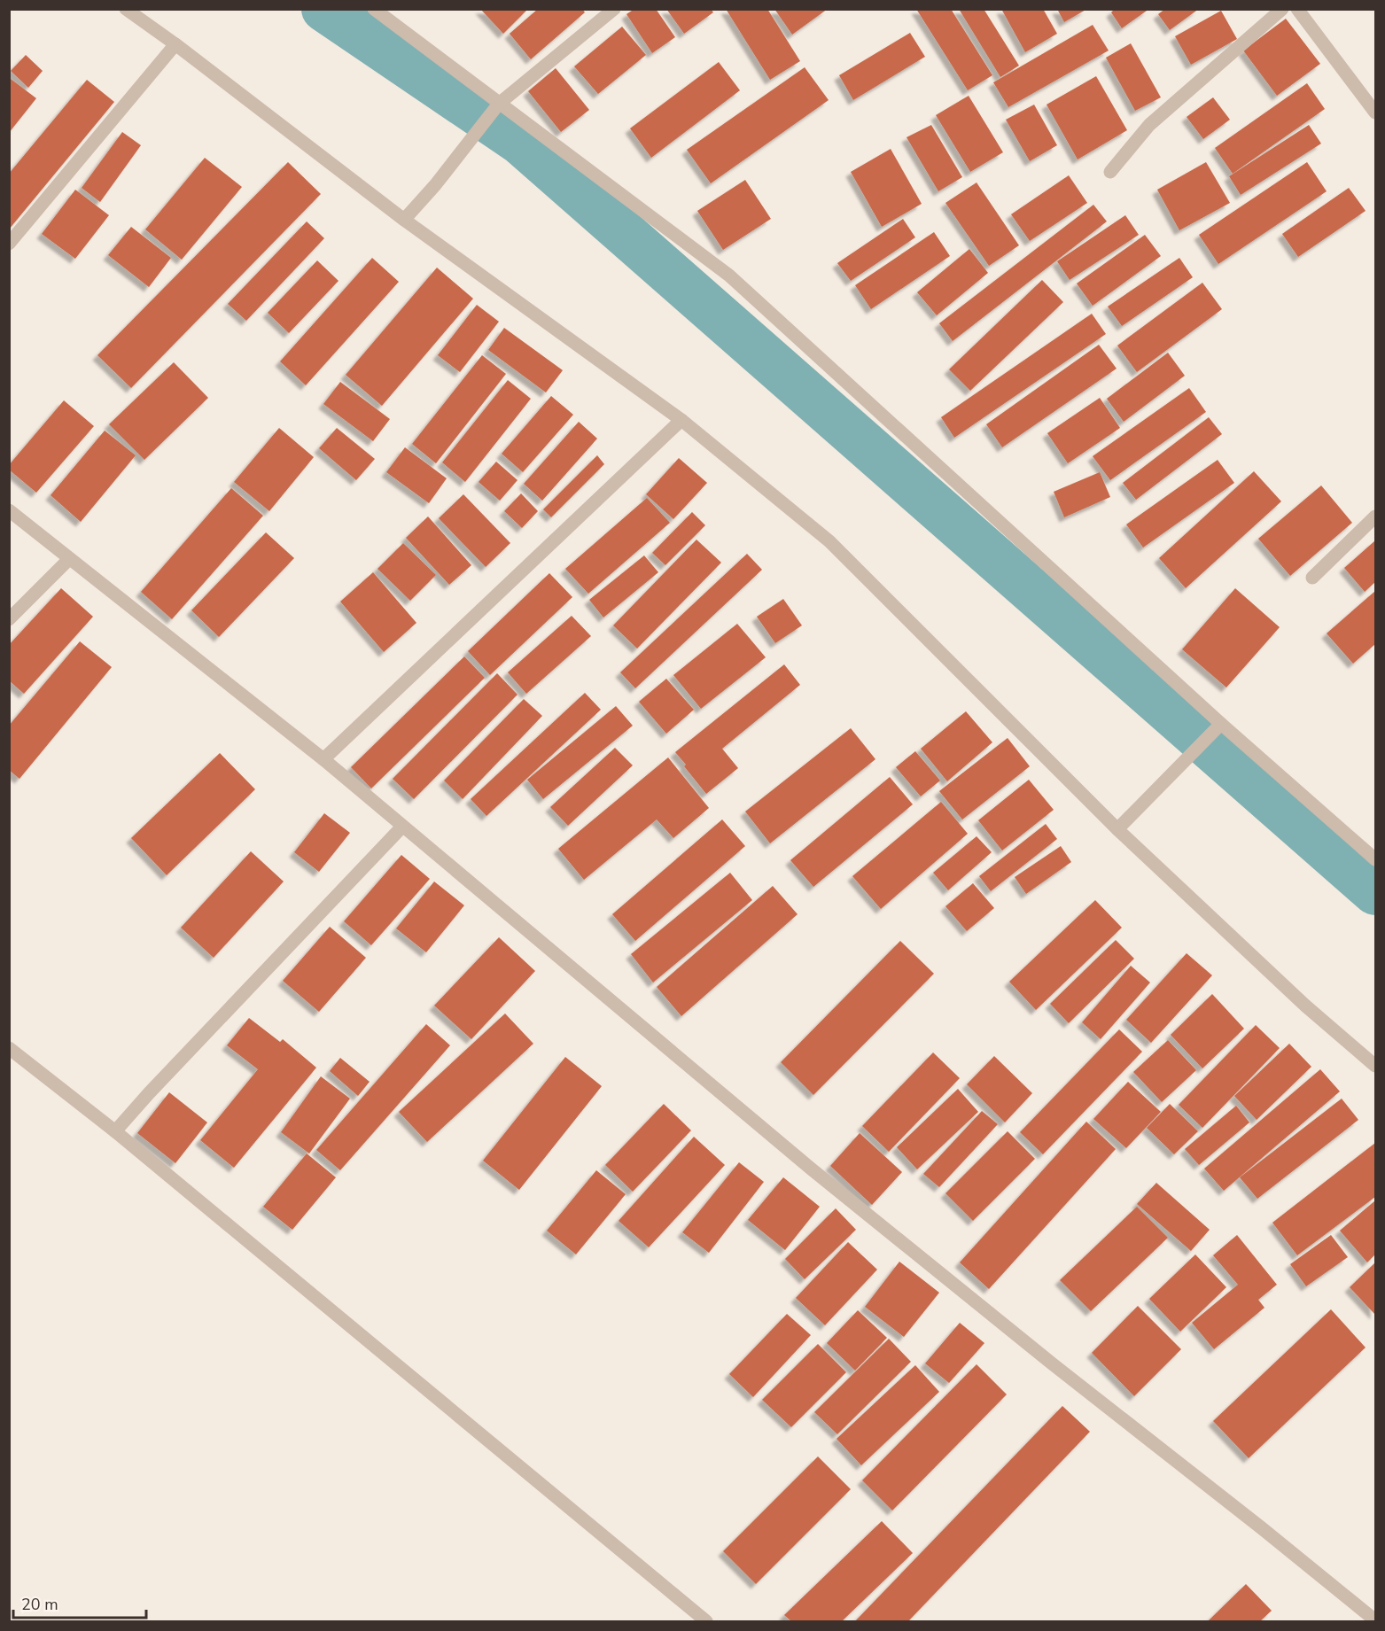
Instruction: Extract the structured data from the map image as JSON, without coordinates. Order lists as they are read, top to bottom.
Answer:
{
  "scale_bar": "20 m"
}
